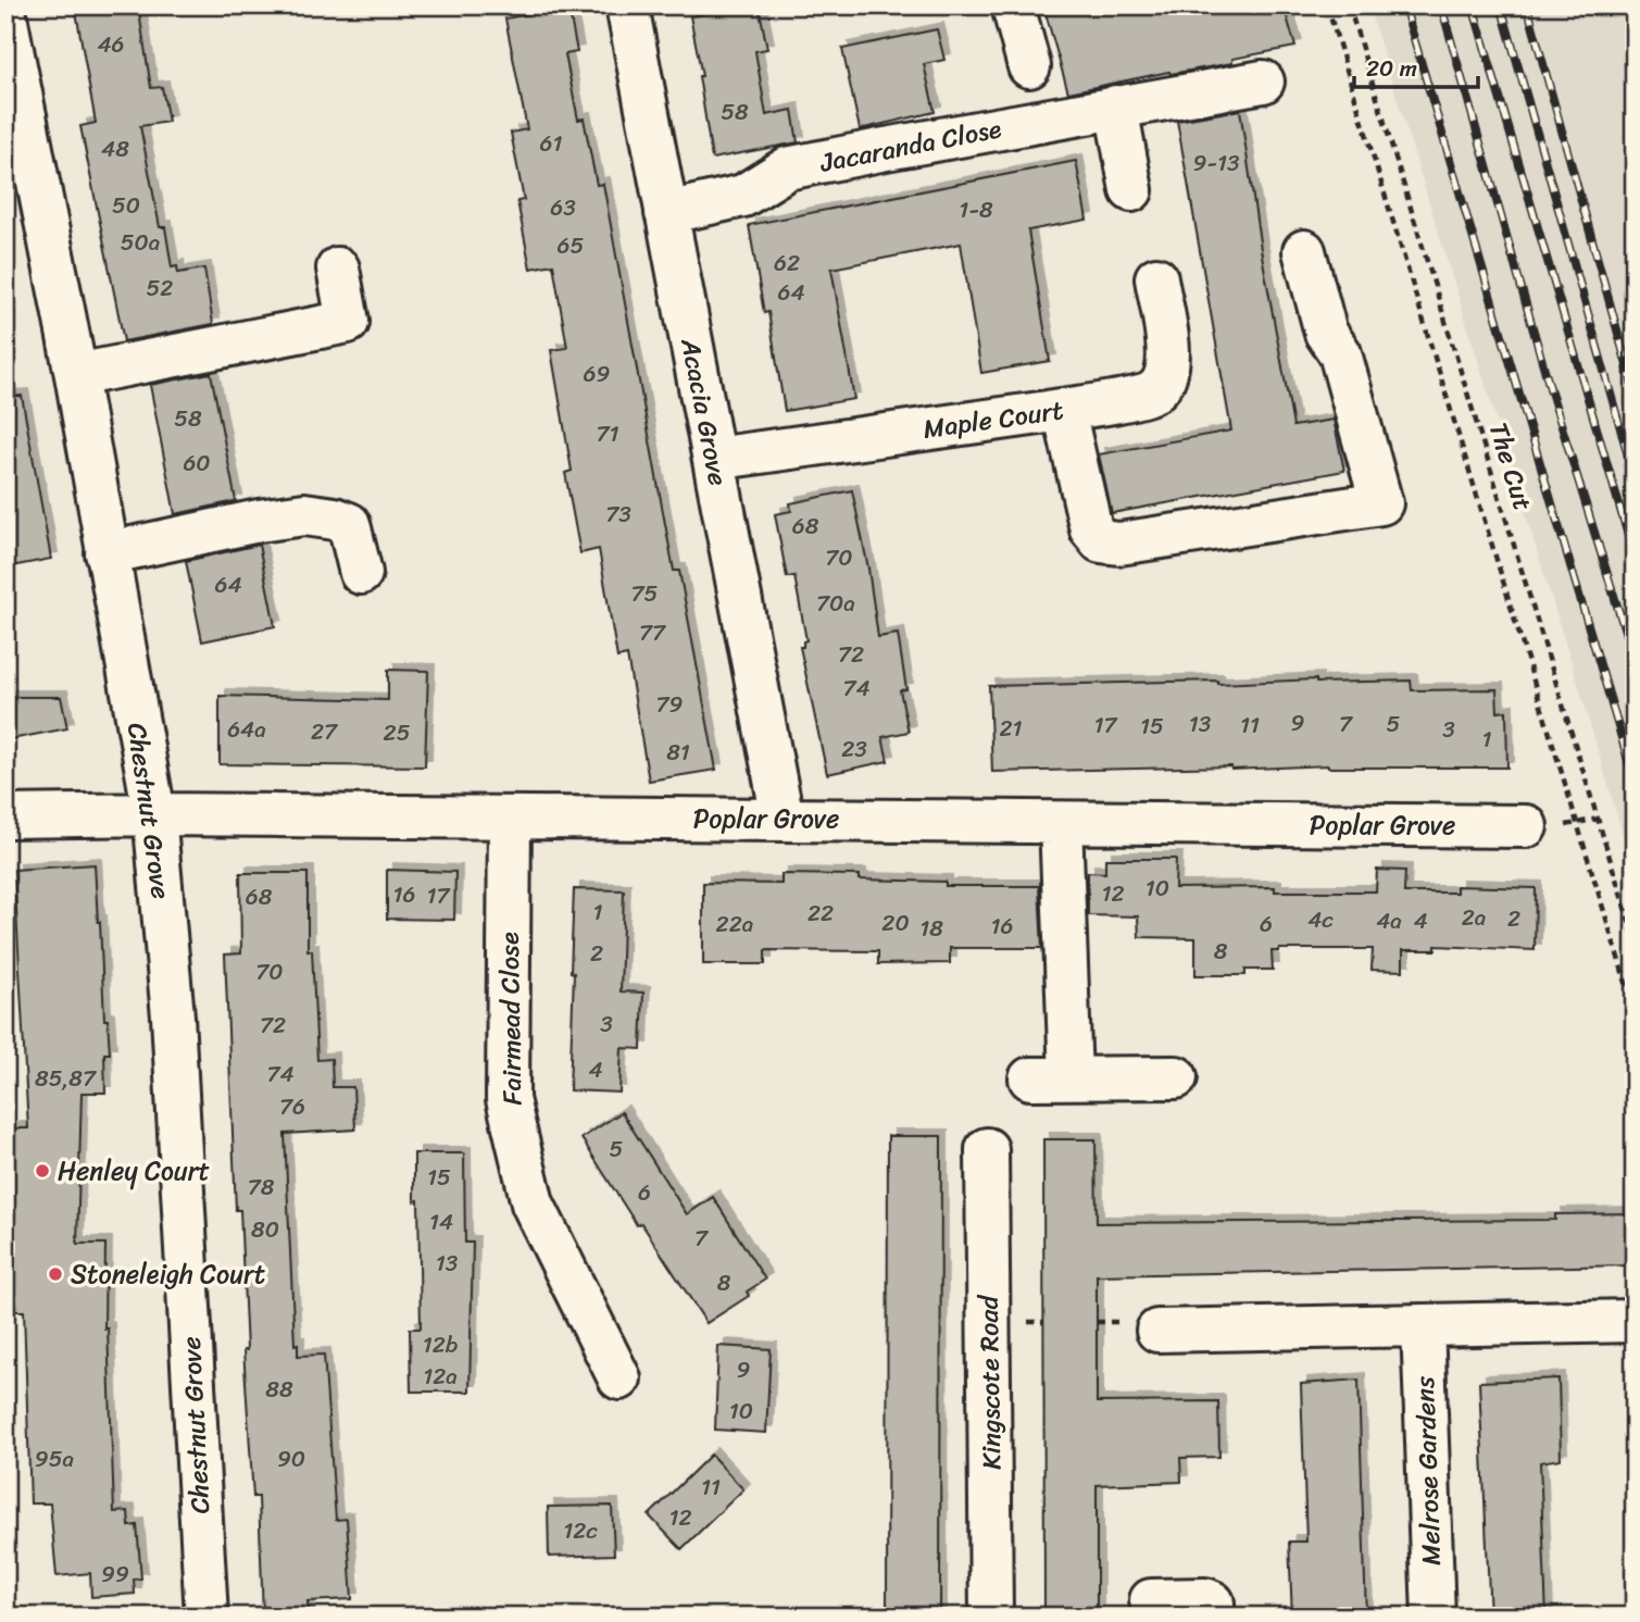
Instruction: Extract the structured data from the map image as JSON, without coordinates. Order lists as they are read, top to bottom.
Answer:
{
  "streets": {
    "street": [
      "Jacaranda Close",
      "Acacia Grove",
      "Maple Court",
      "Chestnut Grove",
      "Poplar Grove",
      "Fairmead Close",
      "Kingscote Road",
      "Melrose Gardens"
    ],
    "path": ["The Cut"]
  },
  "crossings": [
    ["Jacaranda Close", "Acacia Grove"],
    ["Acacia Grove", "Maple Court"],
    ["Acacia Grove", "Poplar Grove"],
    ["Chestnut Grove", "Poplar Grove"],
    ["Poplar Grove", "Fairmead Close"]
  ],
  "places": ["Henley Court", "Stoneleigh Court"],
  "house_numbers": [
    "46",
    "58",
    "61",
    "48",
    "9-13",
    "50",
    "63",
    "1-8",
    "50a",
    "65",
    "62",
    "52",
    "64",
    "69",
    "58",
    "71",
    "60",
    "73",
    "68",
    "70",
    "64",
    "75",
    "70a",
    "77",
    "72",
    "74",
    "79",
    "9",
    "13",
    "7",
    "5",
    "17",
    "11",
    "15",
    "21",
    "64a",
    "3",
    "27",
    "25",
    "1",
    "23",
    "81",
    "10",
    "12",
    "16",
    "17",
    "68",
    "1",
    "22",
    "2a",
    "2",
    "4c",
    "4a",
    "4",
    "20",
    "22a",
    "6",
    "16",
    "18",
    "8",
    "2",
    "70",
    "3",
    "72",
    "4",
    "74",
    "85,87",
    "76",
    "5",
    "15",
    "78",
    "6",
    "14",
    "80",
    "7",
    "13",
    "8",
    "12b",
    "9",
    "12a",
    "88",
    "10",
    "95a",
    "90",
    "11",
    "12",
    "12c",
    "99"
  ],
  "scale_bar": "20 m"
}
